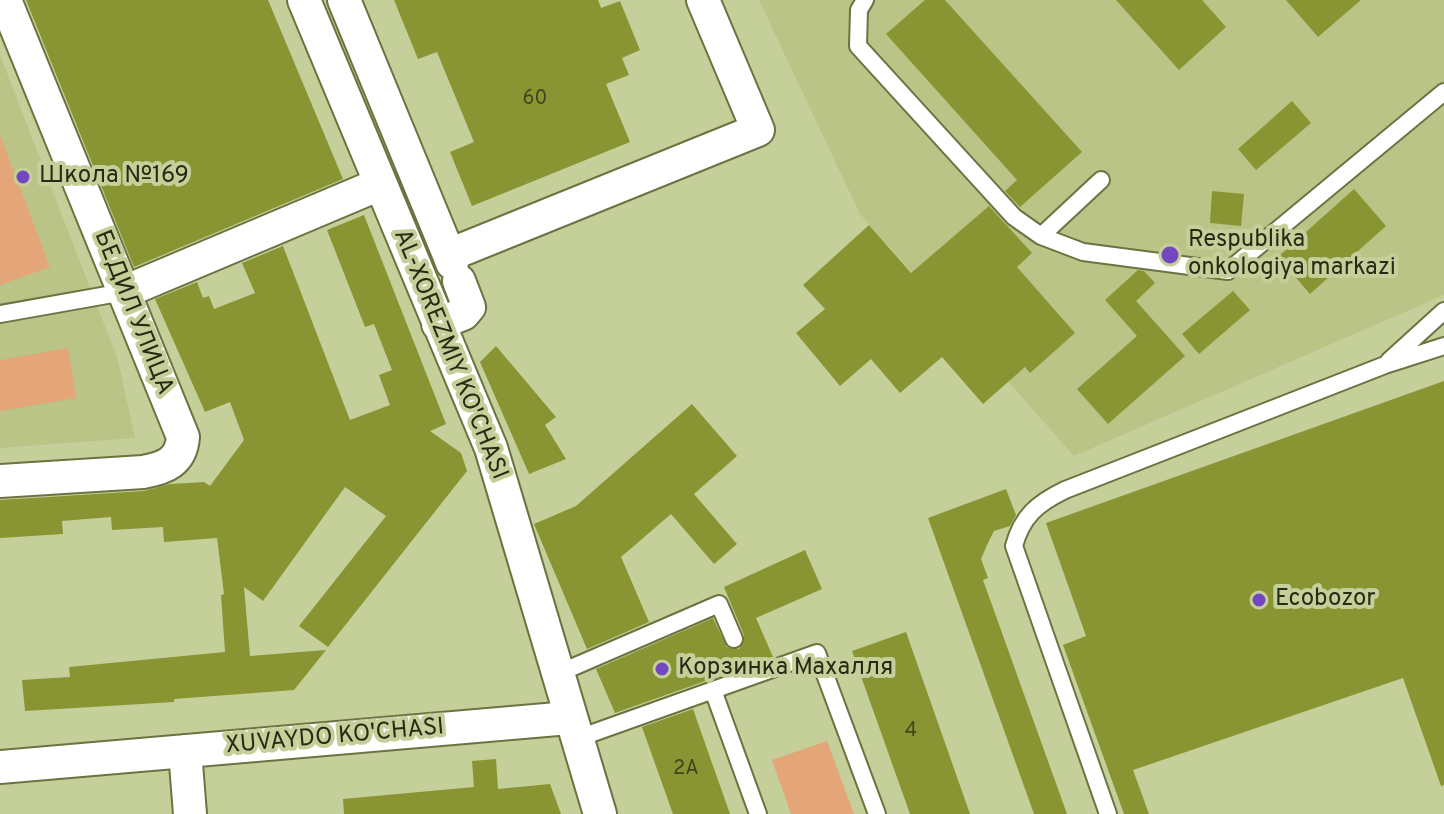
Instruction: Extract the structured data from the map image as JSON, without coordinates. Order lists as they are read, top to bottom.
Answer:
{
  "streets": {
    "street": ["БЕДИЛ УЛИЦА", "AL-XOREZMIY KO'CHASI", "XUVAYDO KO'CHASI"]
  },
  "crossings": [
    ["AL-XOREZMIY KO'CHASI", "XUVAYDO KO'CHASI"]
  ],
  "places": [
    "Школа №169",
    "Respublika onkologiya markazi",
    "Ecobozor",
    "Корзинка Махалля"
  ],
  "house_numbers": ["60", "4", "2А"]
}
